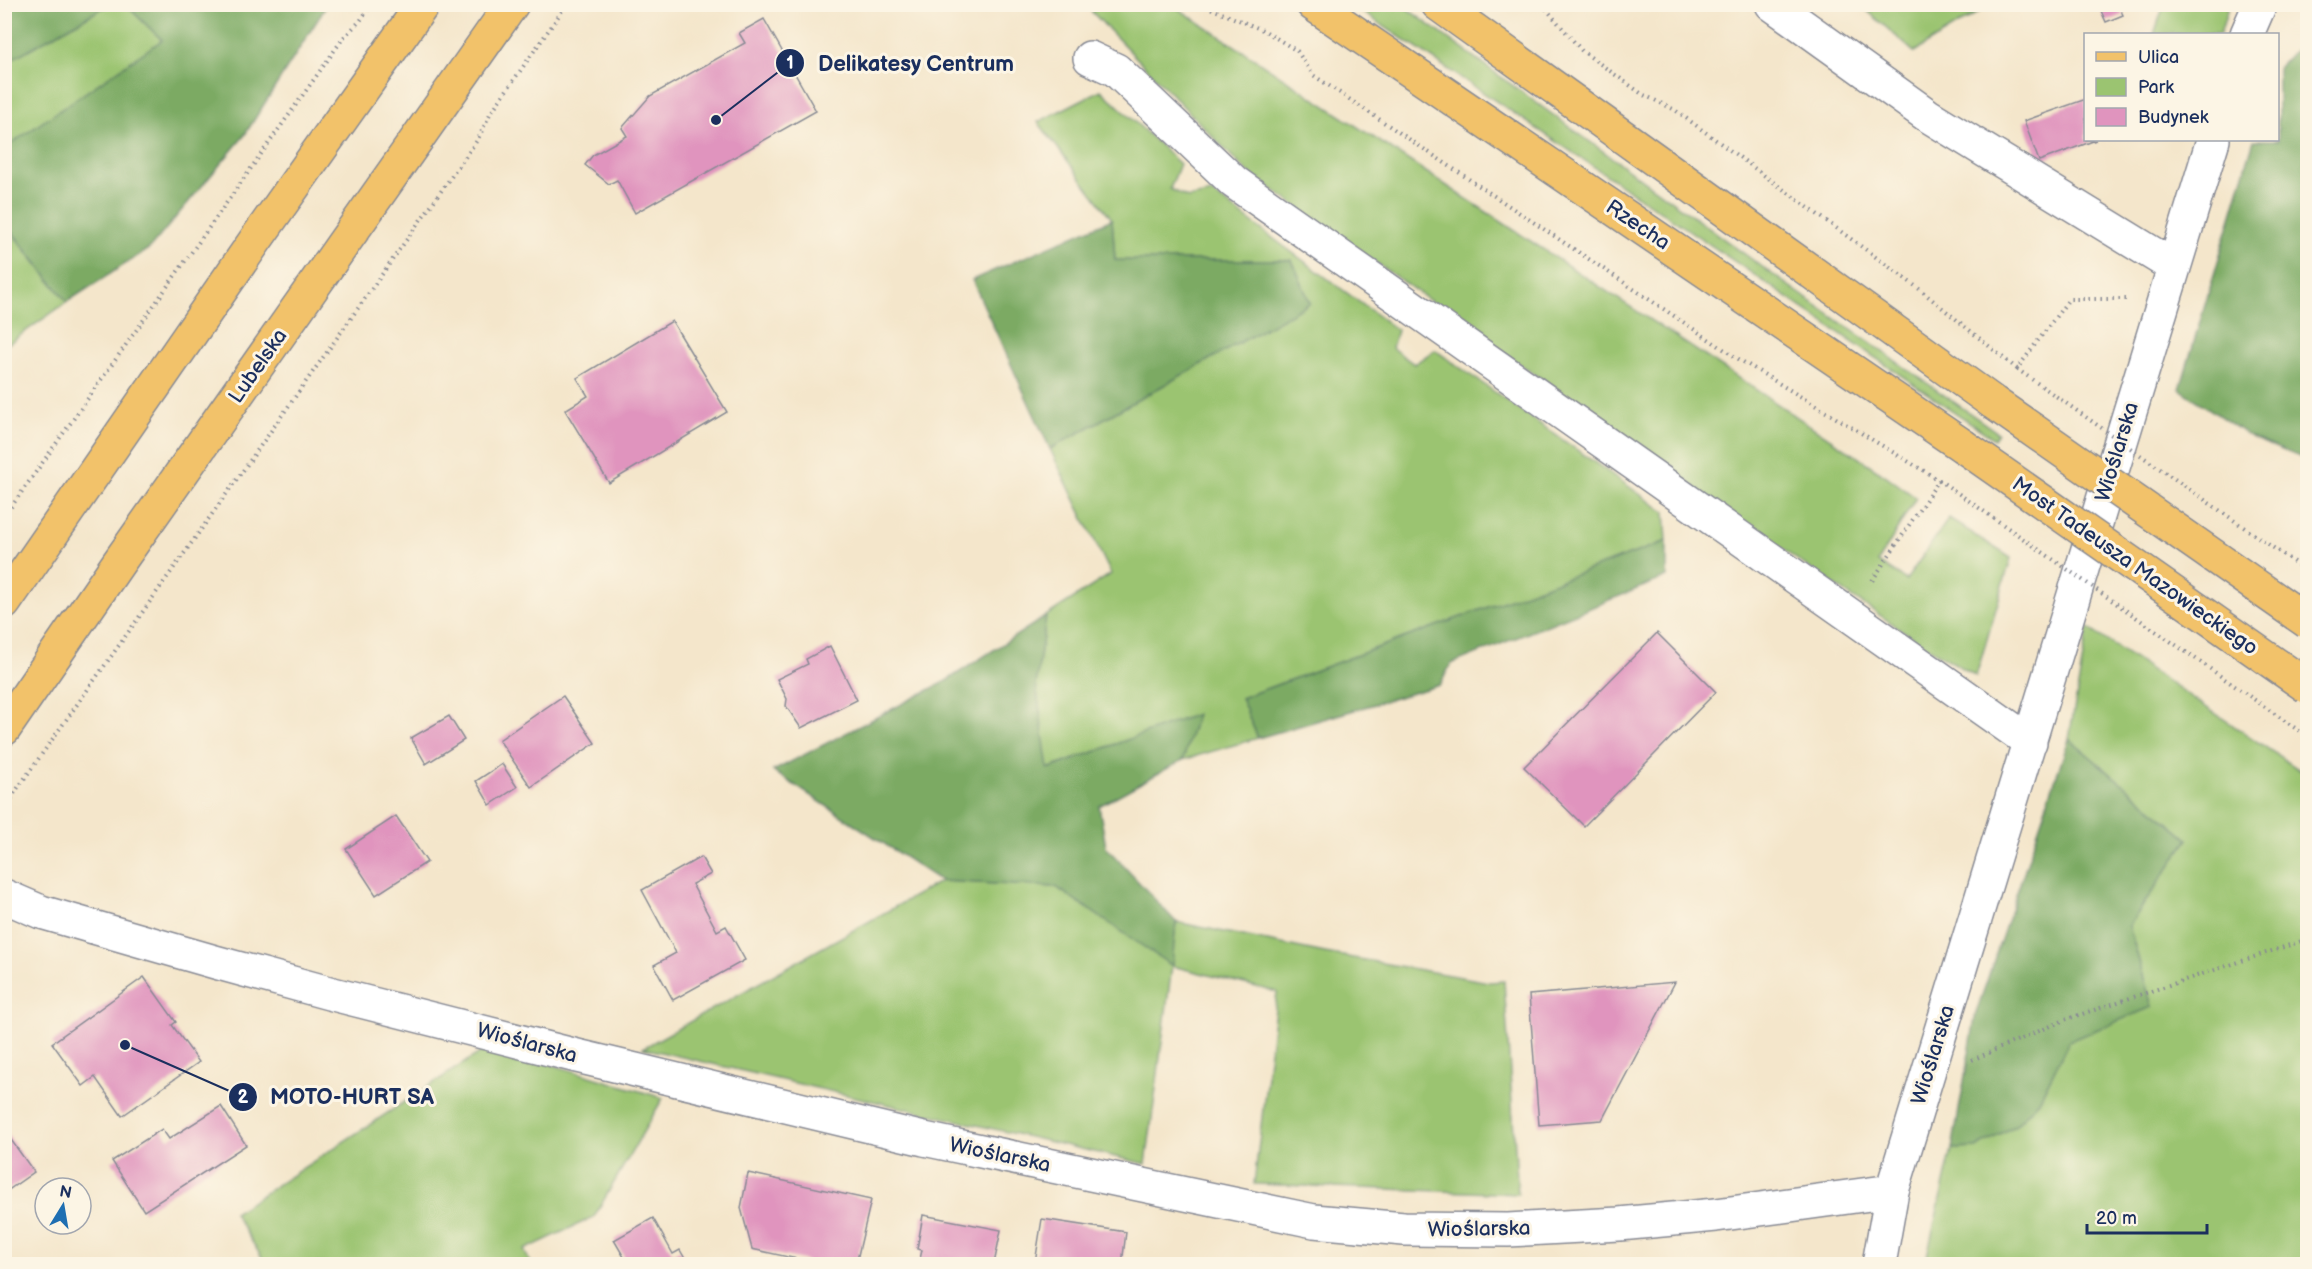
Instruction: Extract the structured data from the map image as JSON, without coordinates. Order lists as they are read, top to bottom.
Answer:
{
  "streets": {
    "main road": ["Rzecha", "Lubelska", "Most Tadeusza Mazowieckiego"],
    "street": ["Wioślarska"]
  },
  "crossings": [
    ["Rzecha", "Most Tadeusza Mazowieckiego"]
  ],
  "places": ["Delikatesy Centrum", "MOTO-HURT SA"],
  "legend": ["Ulica", "Park", "Budynek"],
  "scale_bar": "20 m",
  "north": "top"
}
